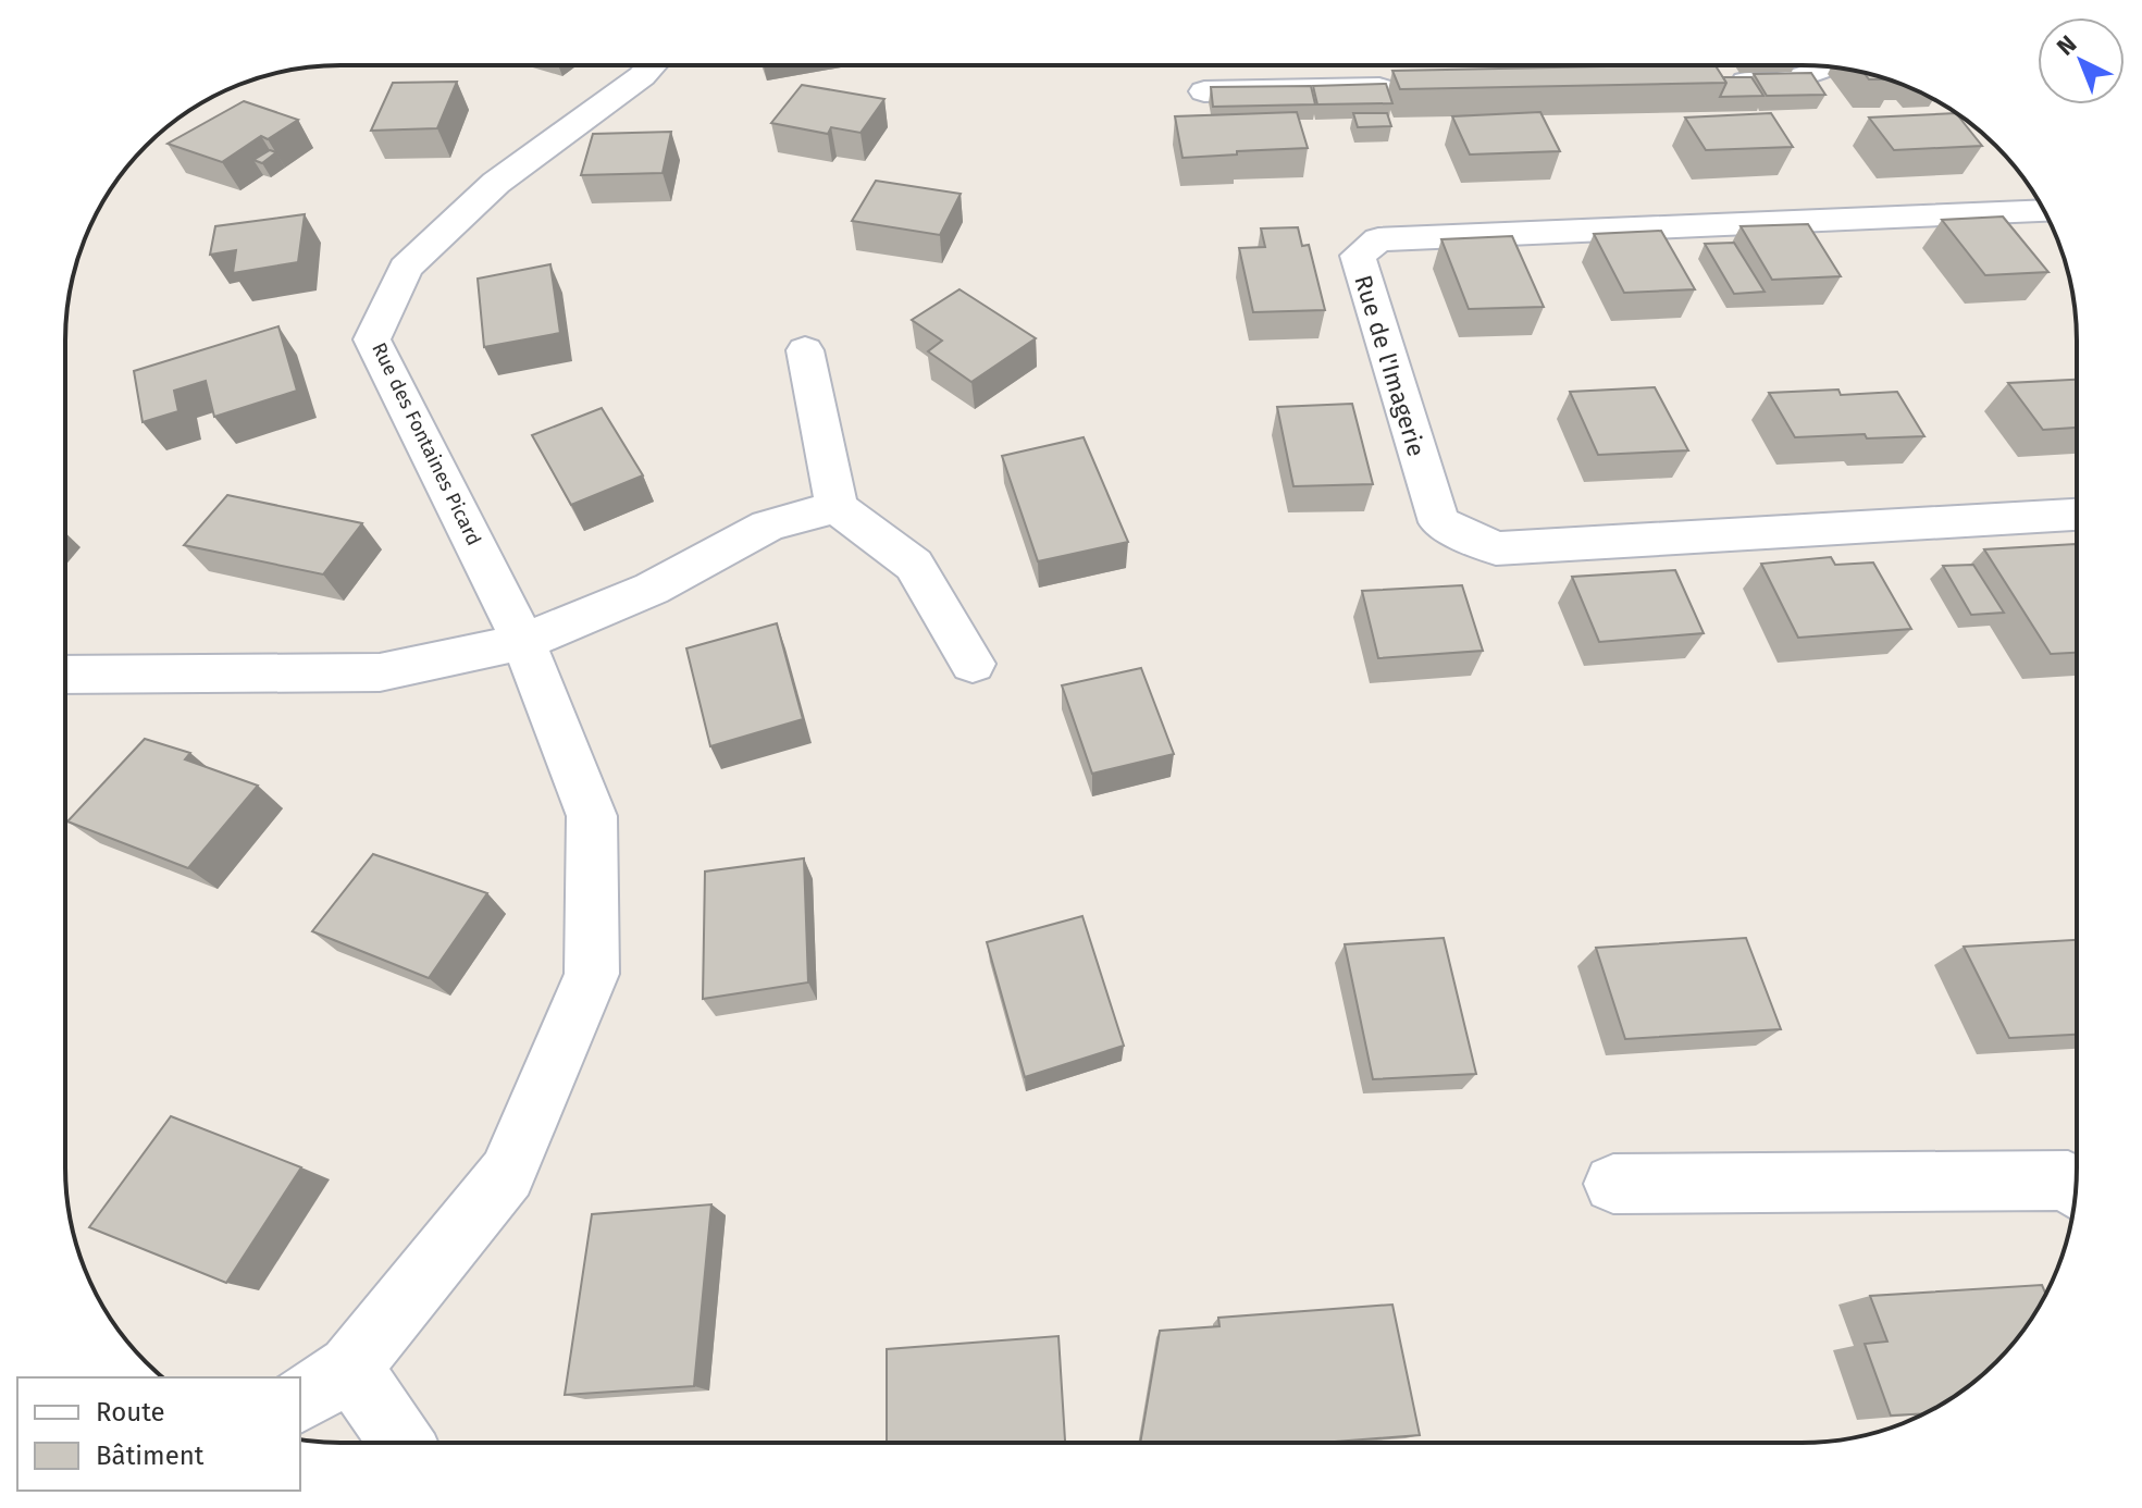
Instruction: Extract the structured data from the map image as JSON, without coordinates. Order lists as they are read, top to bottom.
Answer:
{
  "streets": {
    "street": ["Rue de l'Imagerie", "Rue des Fontaines Picard"]
  },
  "legend": ["Route", "Bâtiment"],
  "north": "top left"
}
